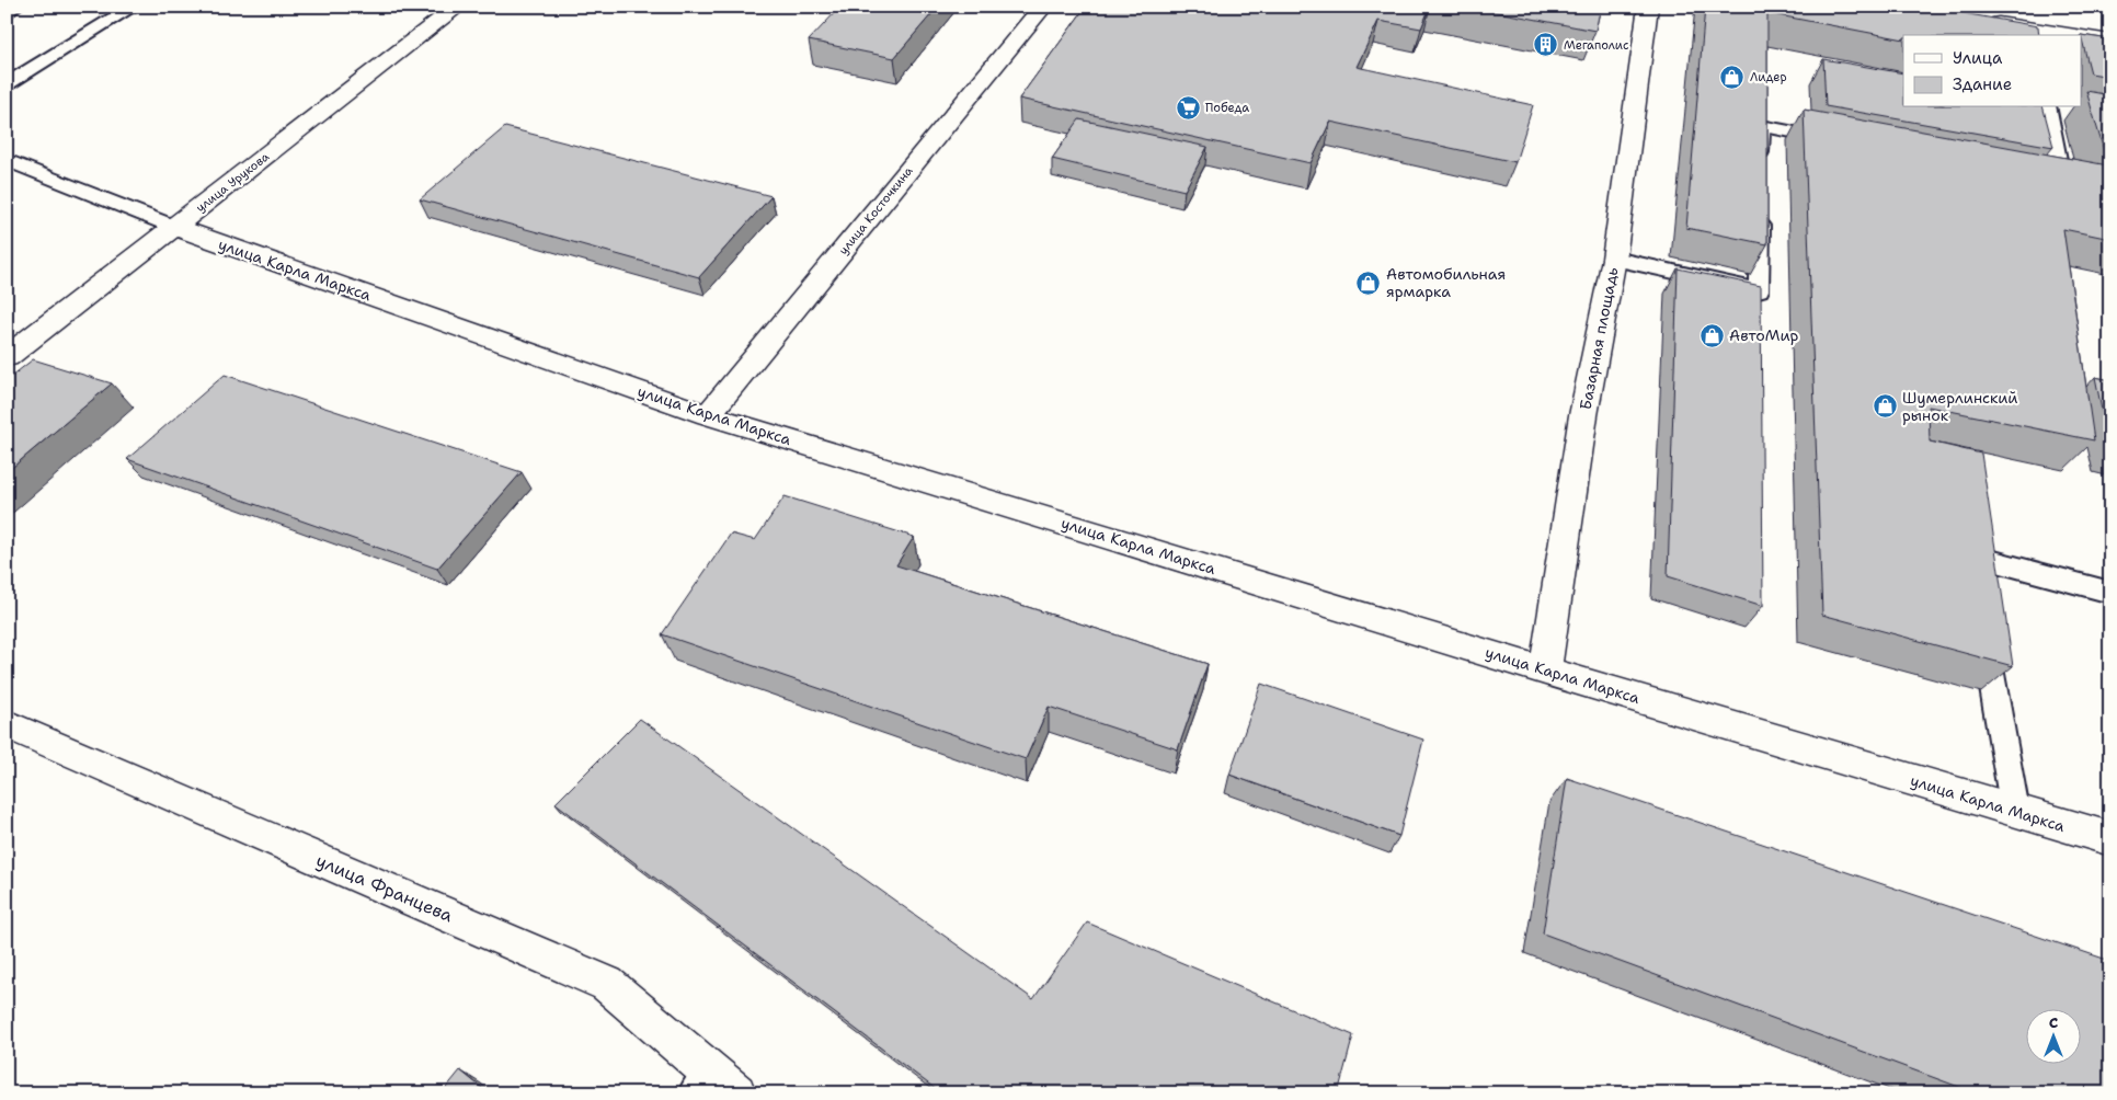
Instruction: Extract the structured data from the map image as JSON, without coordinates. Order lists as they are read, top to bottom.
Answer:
{
  "streets": {
    "street": [
      "улица Урукова",
      "улица Косточкина",
      "улица Карла Маркса",
      "Базарная площадь",
      "улица Францева"
    ]
  },
  "crossings": [
    ["улица Урукова", "улица Карла Маркса"],
    ["улица Косточкина", "улица Карла Маркса"],
    ["улица Карла Маркса", "Базарная площадь"]
  ],
  "places": {
    "building": ["Мегаполис"],
    "shop": [
      "Лидер",
      "Автомобильная ярмарка",
      "АвтоМир",
      "Шумерлинский рынок"
    ],
    "supermarket": ["Победа"]
  },
  "legend": ["Улица", "Здание"],
  "north": "top"
}
